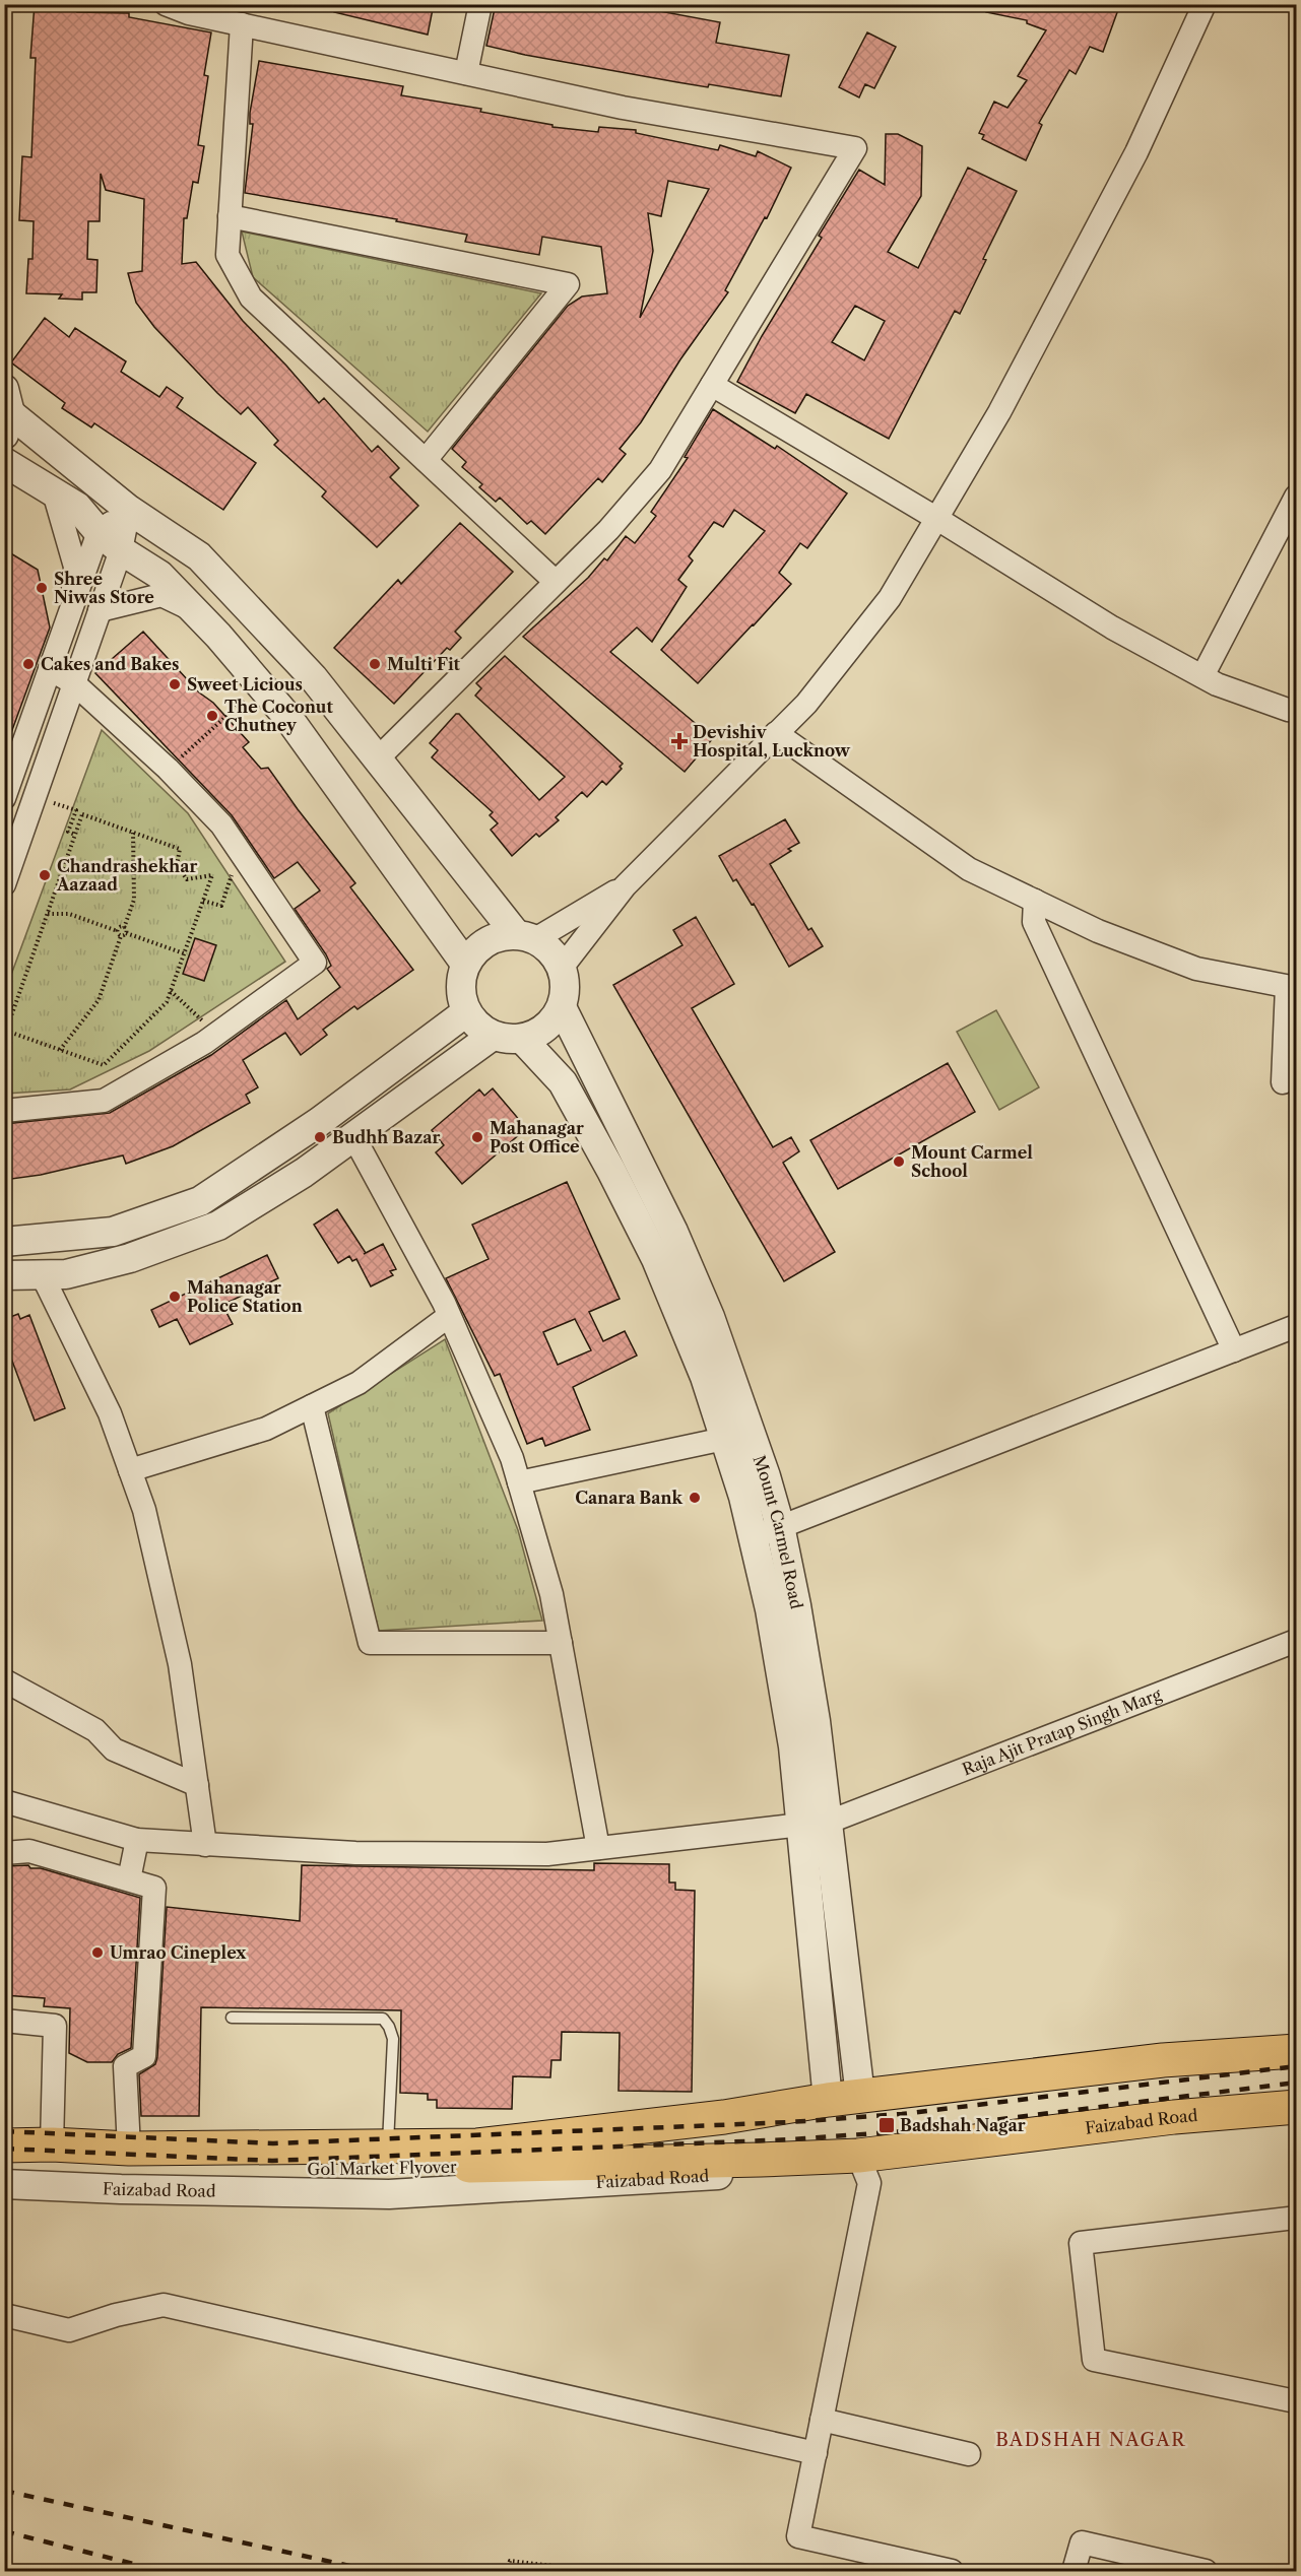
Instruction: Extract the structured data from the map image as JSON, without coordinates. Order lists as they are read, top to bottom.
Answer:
{
  "streets": {
    "main road": ["Faizabad Road", "Gol Market Flyover"],
    "street": ["Mount Carmel Road", "Raja Ajit Pratap Singh Marg"]
  },
  "crossings": [
    ["Mount Carmel Road", "Raja Ajit Pratap Singh Marg"],
    ["Faizabad Road", "Gol Market Flyover"]
  ],
  "districts": ["BADSHAH NAGAR"],
  "places": {
    "other": [
      "Shree Niwas Store",
      "Cakes and Bakes",
      "Multi Fit",
      "Sweet Licious",
      "The Coconut Chutney",
      "Chandrashekhar Aazaad",
      "Budhh Bazar",
      "Mahanagar Post Office",
      "Mount Carmel School",
      "Mahanagar Police Station",
      "Canara Bank",
      "Umrao Cineplex"
    ],
    "health": ["Devishiv Hospital, Lucknow"],
    "transit": ["Badshah Nagar"]
  }
}
